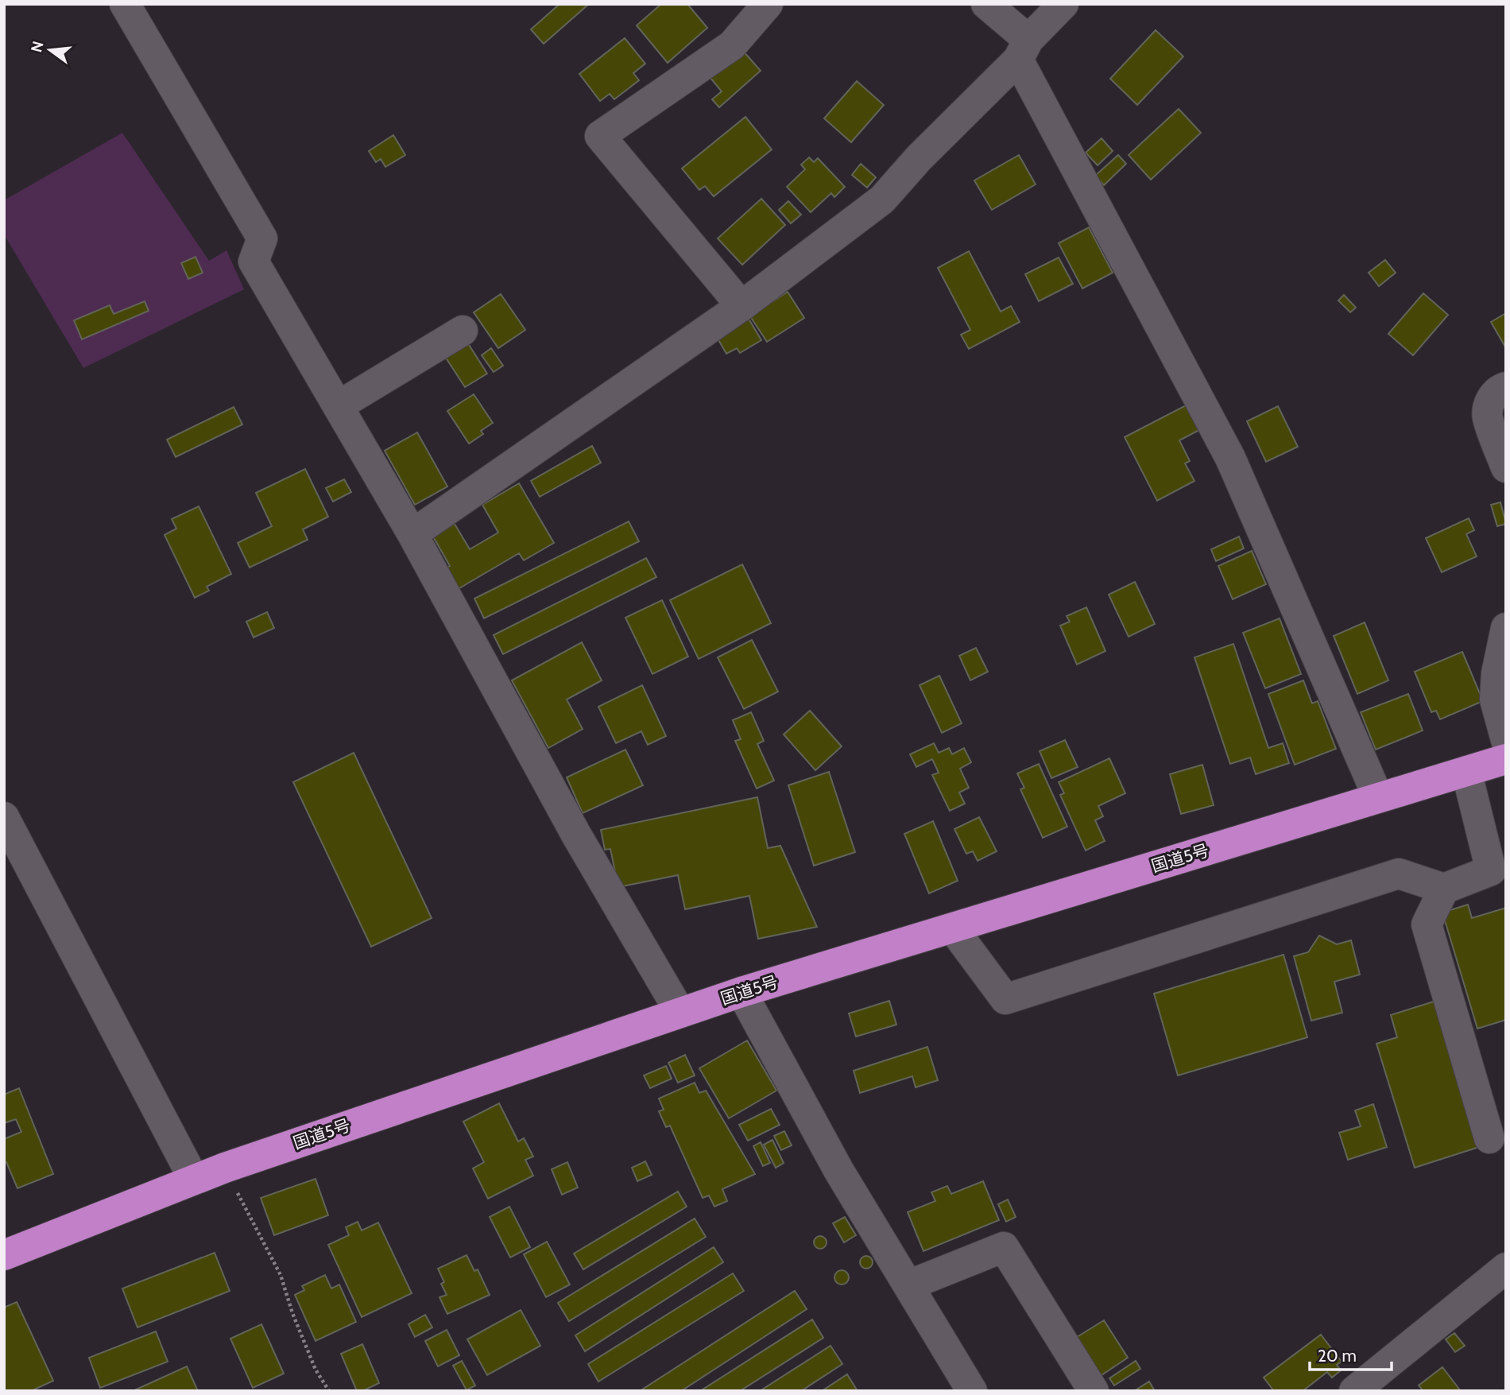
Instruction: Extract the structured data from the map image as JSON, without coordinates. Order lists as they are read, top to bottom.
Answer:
{
  "streets": {
    "highway": ["国道5号"]
  },
  "scale_bar": "20 m",
  "north": "left"
}
